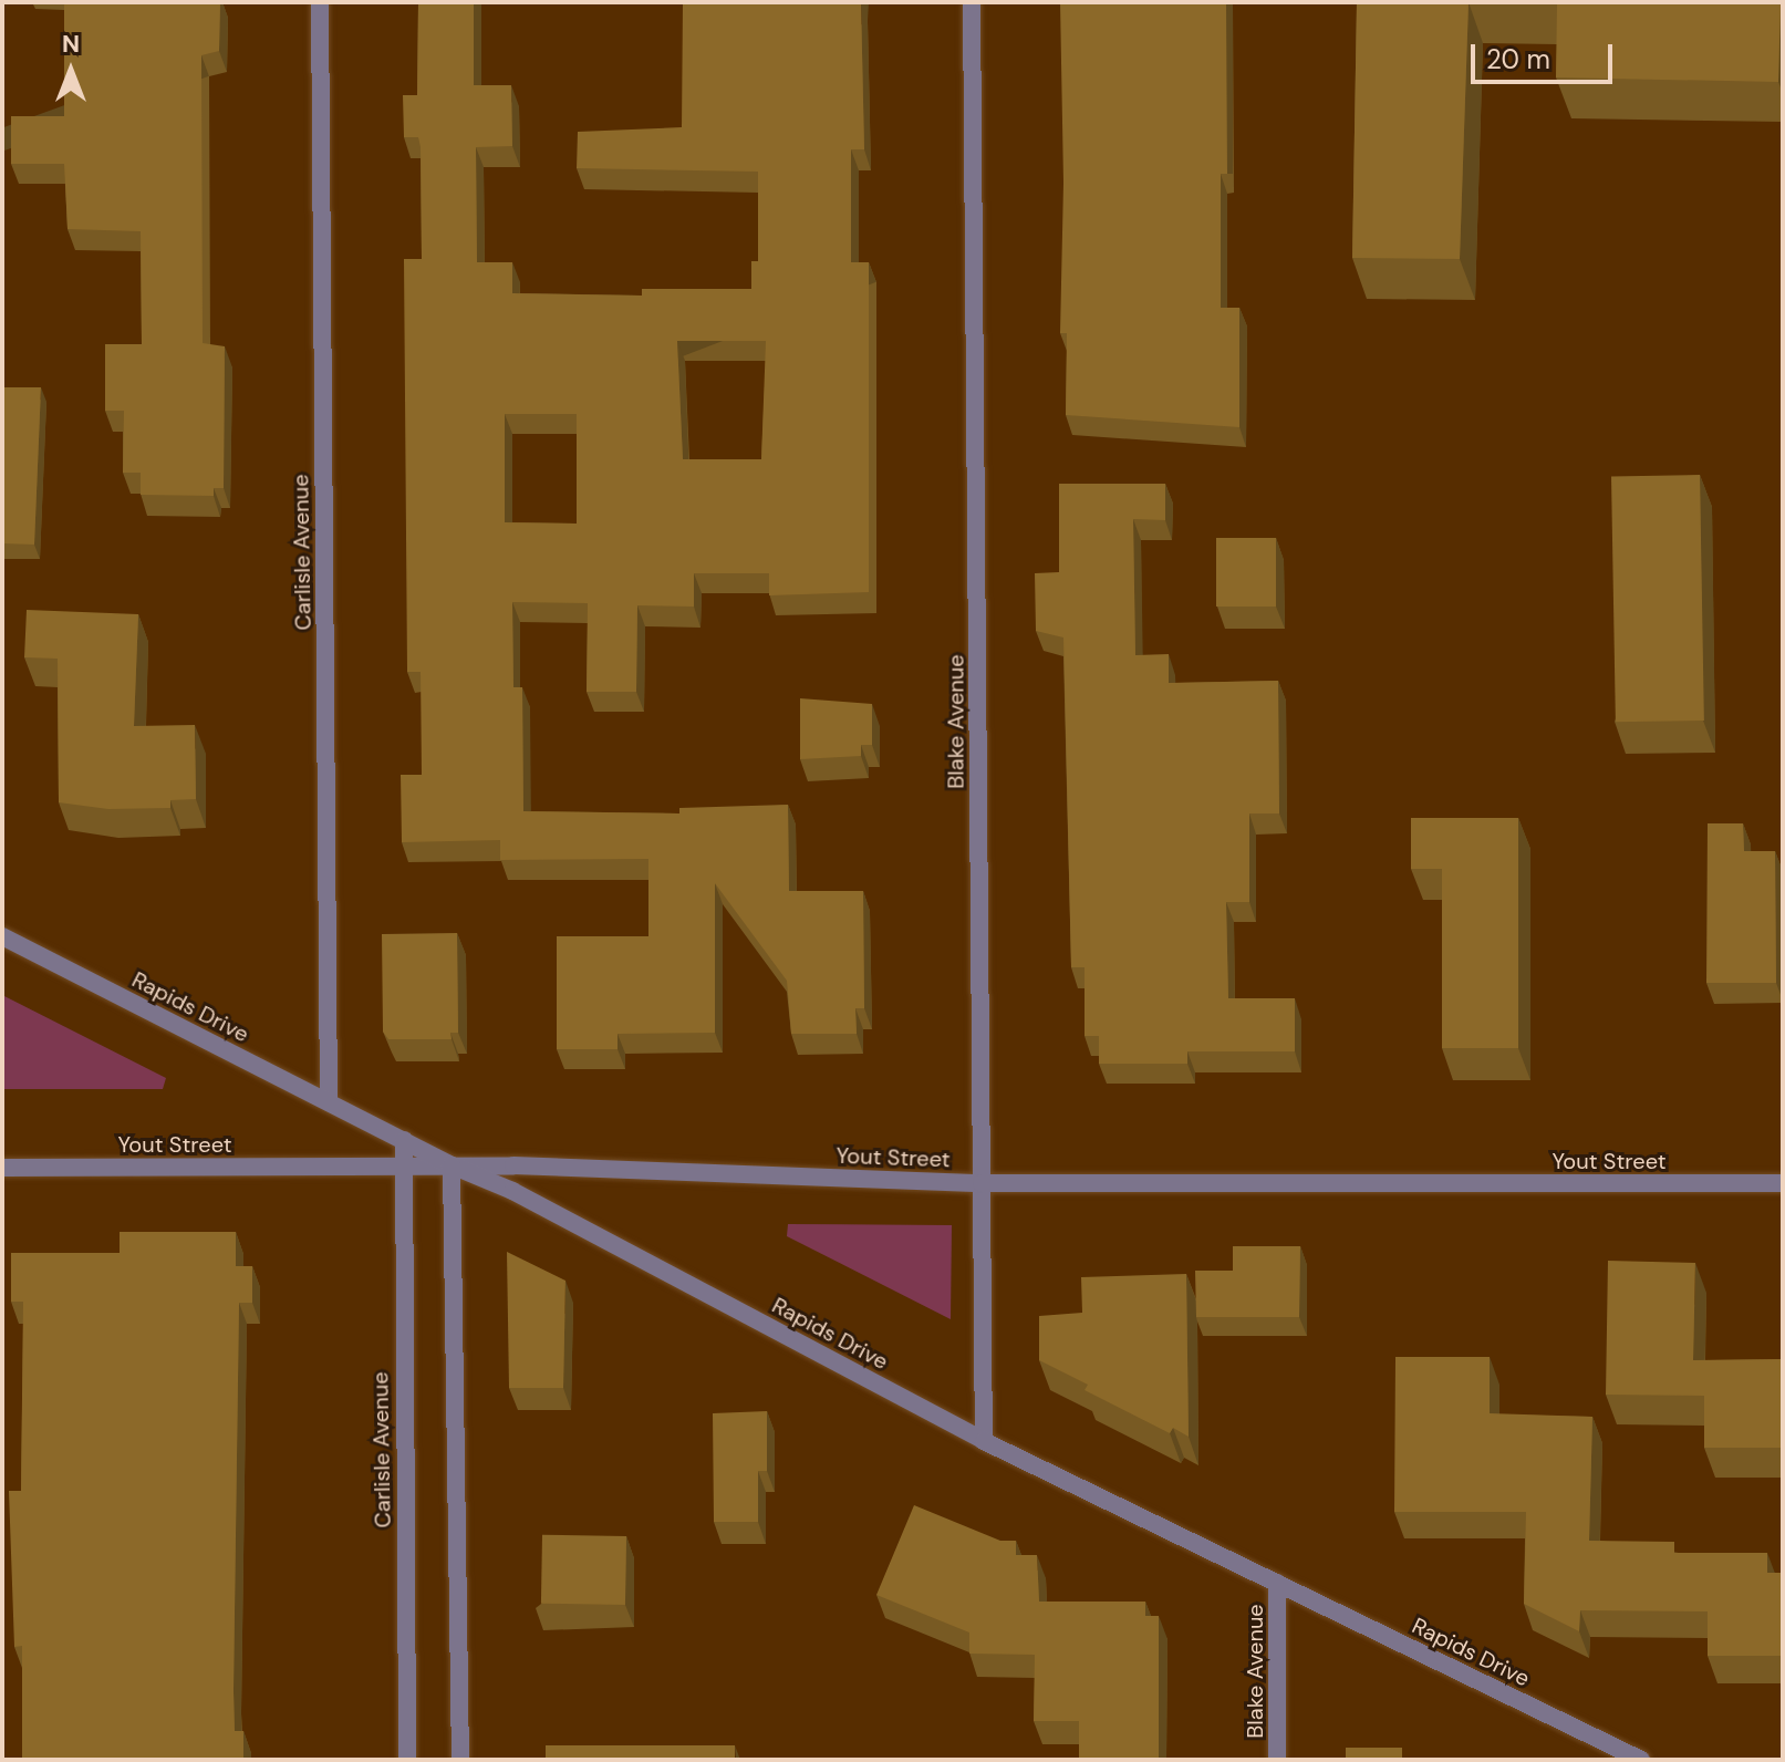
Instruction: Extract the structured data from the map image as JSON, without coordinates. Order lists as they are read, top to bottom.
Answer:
{
  "streets": {
    "street": [
      "Carlisle Avenue",
      "Blake Avenue",
      "Rapids Drive",
      "Yout Street"
    ]
  },
  "crossings": [
    ["Carlisle Avenue", "Rapids Drive"],
    ["Carlisle Avenue", "Yout Street"],
    ["Blake Avenue", "Rapids Drive"],
    ["Blake Avenue", "Yout Street"],
    ["Rapids Drive", "Yout Street"]
  ],
  "scale_bar": "20 m",
  "north": "top"
}
